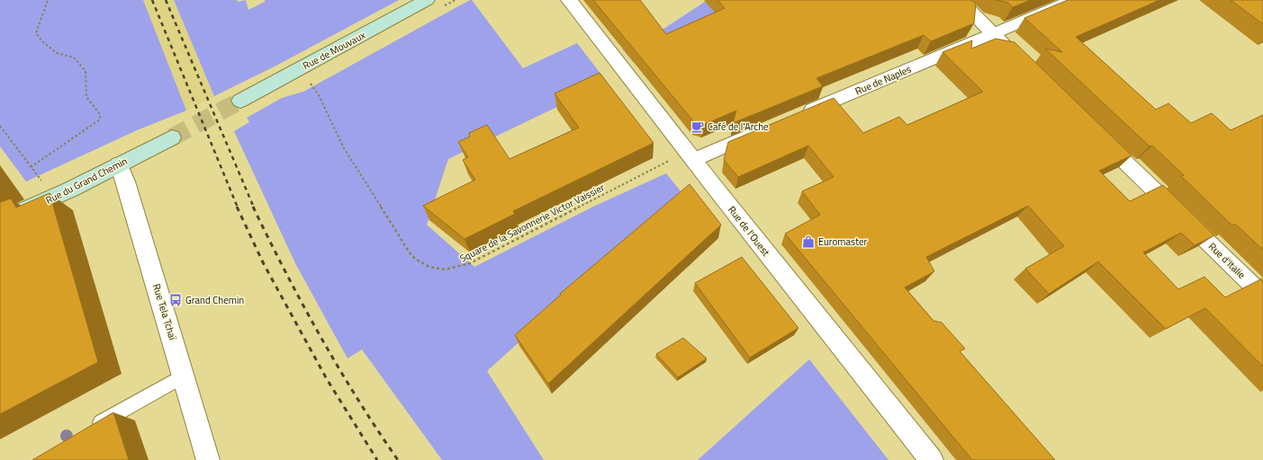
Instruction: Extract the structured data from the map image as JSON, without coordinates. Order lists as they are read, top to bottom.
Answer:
{
  "streets": {
    "main road": ["Rue de Mouvaux", "Rue du Grand Chemin"],
    "street": [
      "Rue de Naples",
      "Rue de l'Ouest",
      "Rue d'Italie",
      "Rue Tela Tchaï"
    ],
    "path": ["Square de la Savonnerie Victor Vaissier"]
  },
  "crossings": [
    ["Rue du Grand Chemin", "Rue Tela Tchaï"],
    ["Square de la Savonnerie Victor Vaissier", "Rue de l'Ouest"]
  ],
  "places": {
    "cafe": ["Café de l'Arche"],
    "shop": ["Euromaster"],
    "bus stop": ["Grand Chemin"]
  }
}
